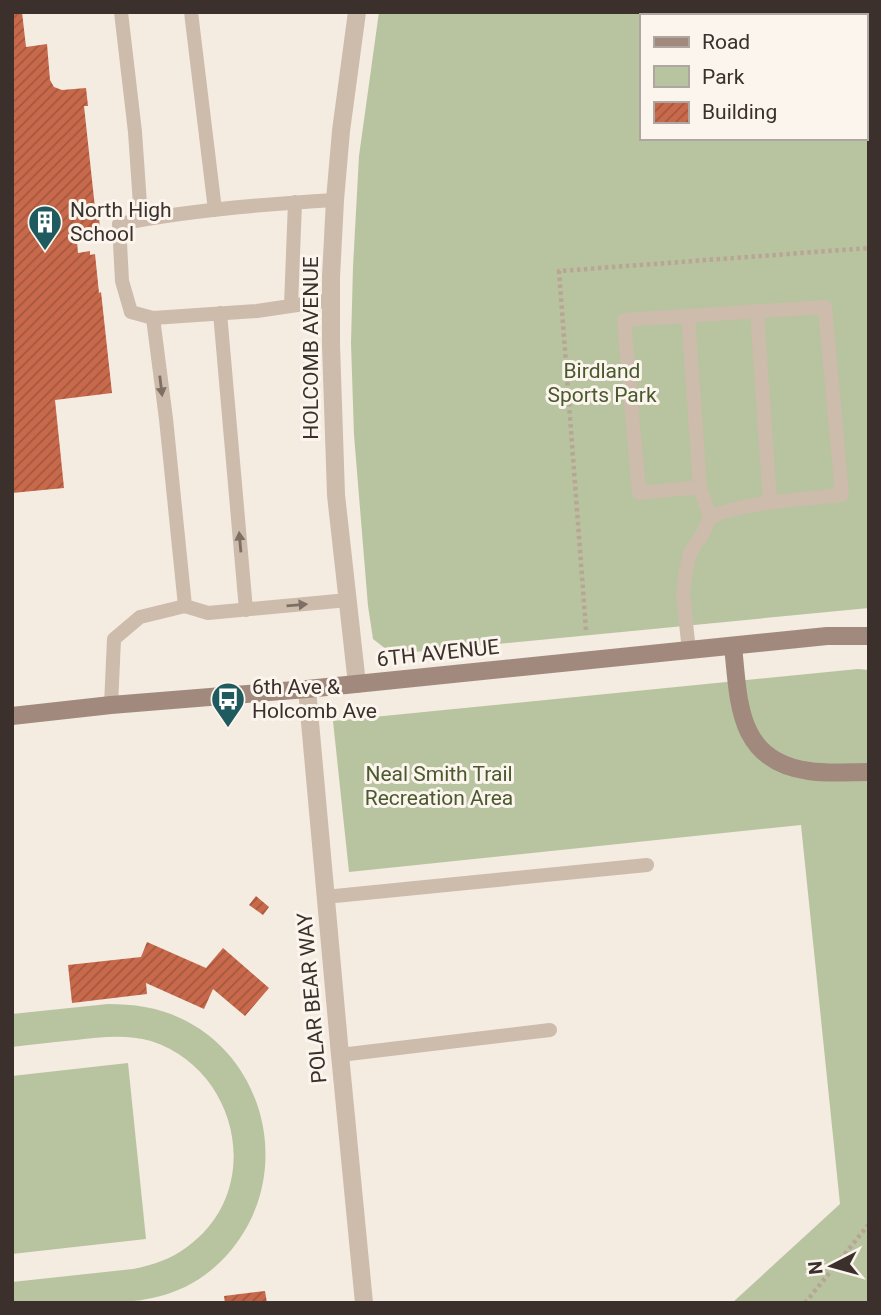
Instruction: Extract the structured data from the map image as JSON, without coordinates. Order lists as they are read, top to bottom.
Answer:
{
  "streets": {
    "main road": ["6TH AVENUE"],
    "street": ["HOLCOMB AVENUE", "POLAR BEAR WAY"]
  },
  "crossings": [
    ["HOLCOMB AVENUE", "6TH AVENUE"],
    ["6TH AVENUE", "POLAR BEAR WAY"]
  ],
  "parks": ["Birdland Sports Park", "Neal Smith Trail Recreation Area"],
  "places": {
    "building": ["North High School"],
    "bus stop": ["6th Ave & Holcomb Ave"]
  },
  "legend": ["Road", "Park", "Building"],
  "north": "left"
}
